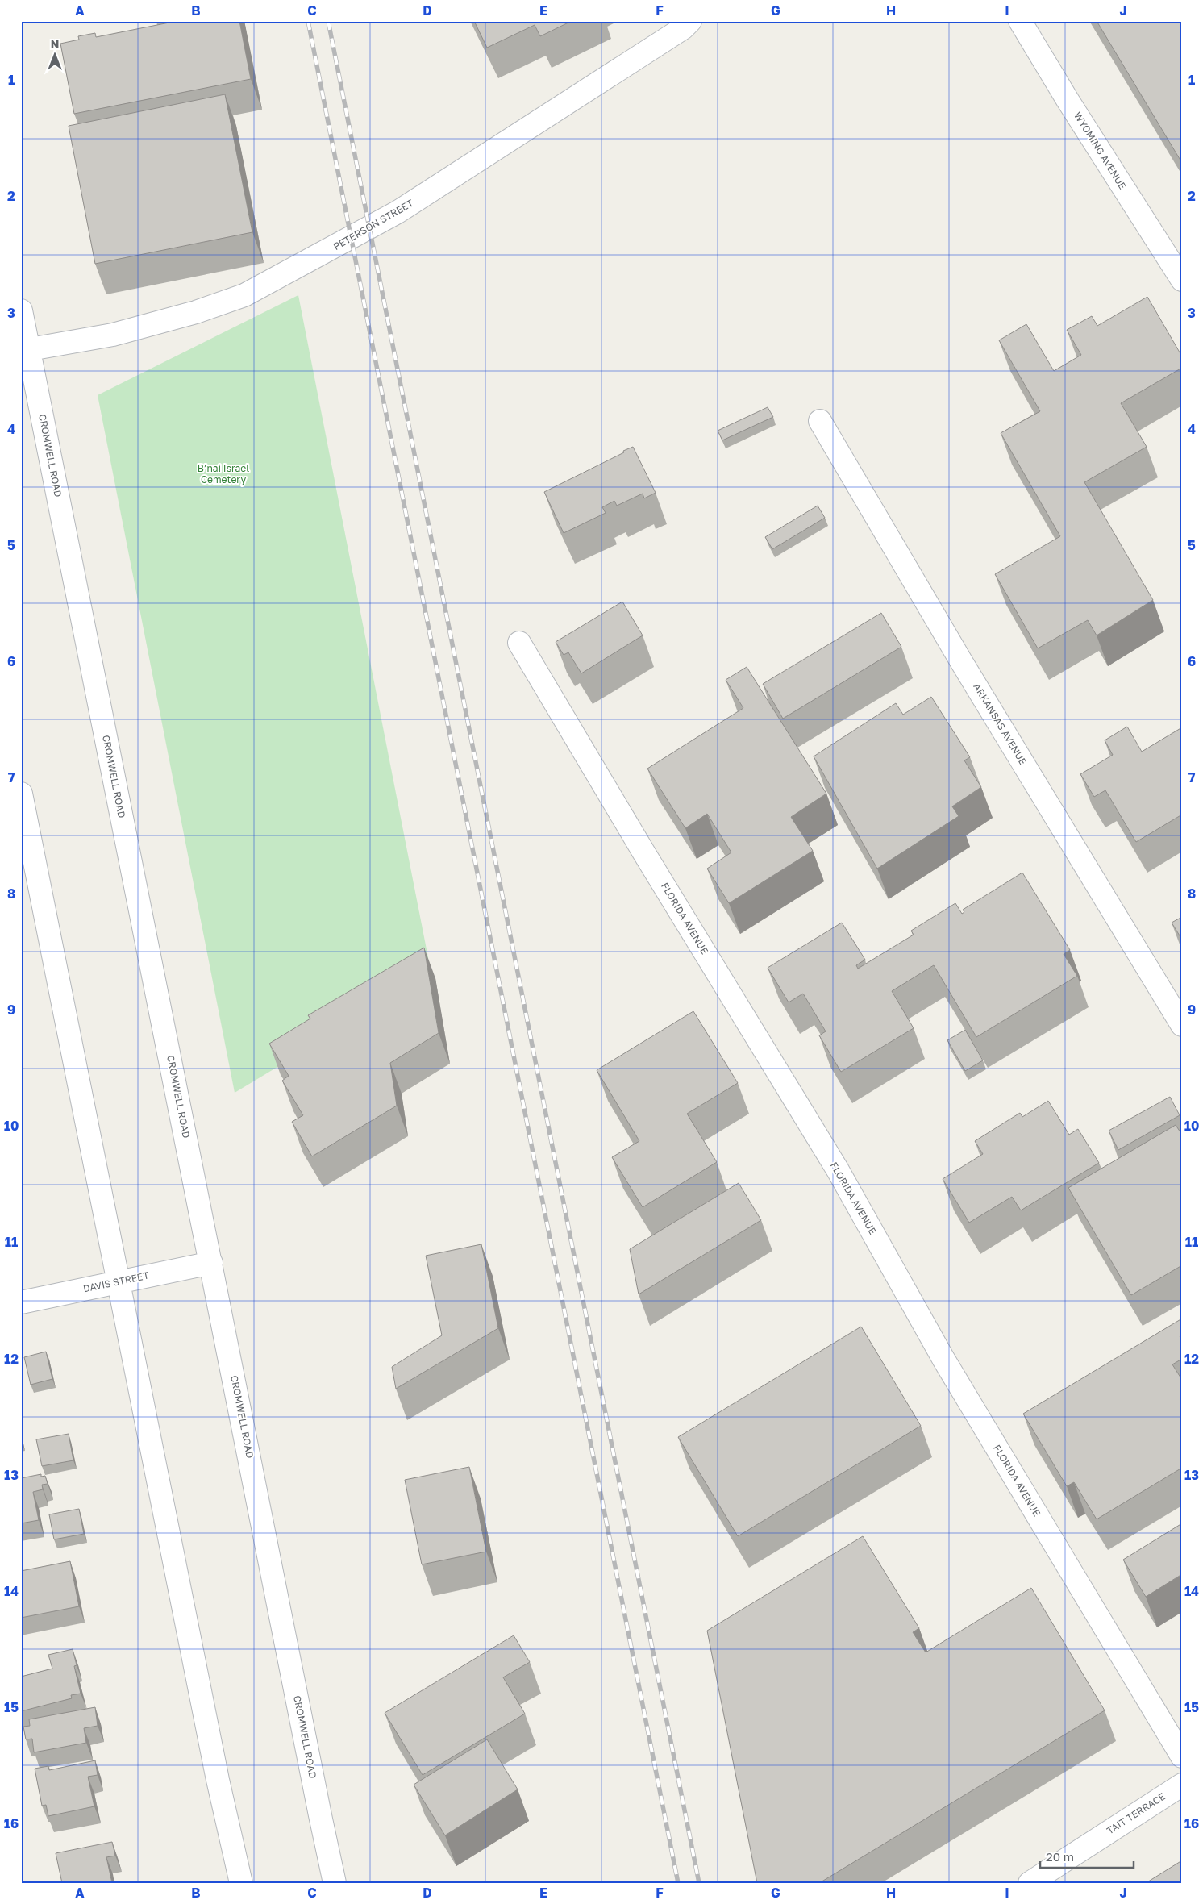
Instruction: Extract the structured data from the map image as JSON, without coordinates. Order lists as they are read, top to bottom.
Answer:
{
  "streets": {
    "street": [
      "WYOMING AVENUE",
      "PETERSON STREET",
      "CROMWELL ROAD",
      "ARKANSAS AVENUE",
      "FLORIDA AVENUE",
      "DAVIS STREET",
      "TAIT TERRACE"
    ]
  },
  "crossings": [
    ["PETERSON STREET", "CROMWELL ROAD"],
    ["CROMWELL ROAD", "DAVIS STREET"]
  ],
  "parks": ["B’nai Israel Cemetery"],
  "scale_bar": "20 m",
  "north": "top",
  "grid": {
    "columns": [
      "A",
      "B",
      "C",
      "D",
      "E",
      "F",
      "G",
      "H",
      "I",
      "J"
    ],
    "rows": [
      "1",
      "2",
      "3",
      "4",
      "5",
      "6",
      "7",
      "8",
      "9",
      "10",
      "11",
      "12",
      "13",
      "14",
      "15",
      "16"
    ]
  }
}
